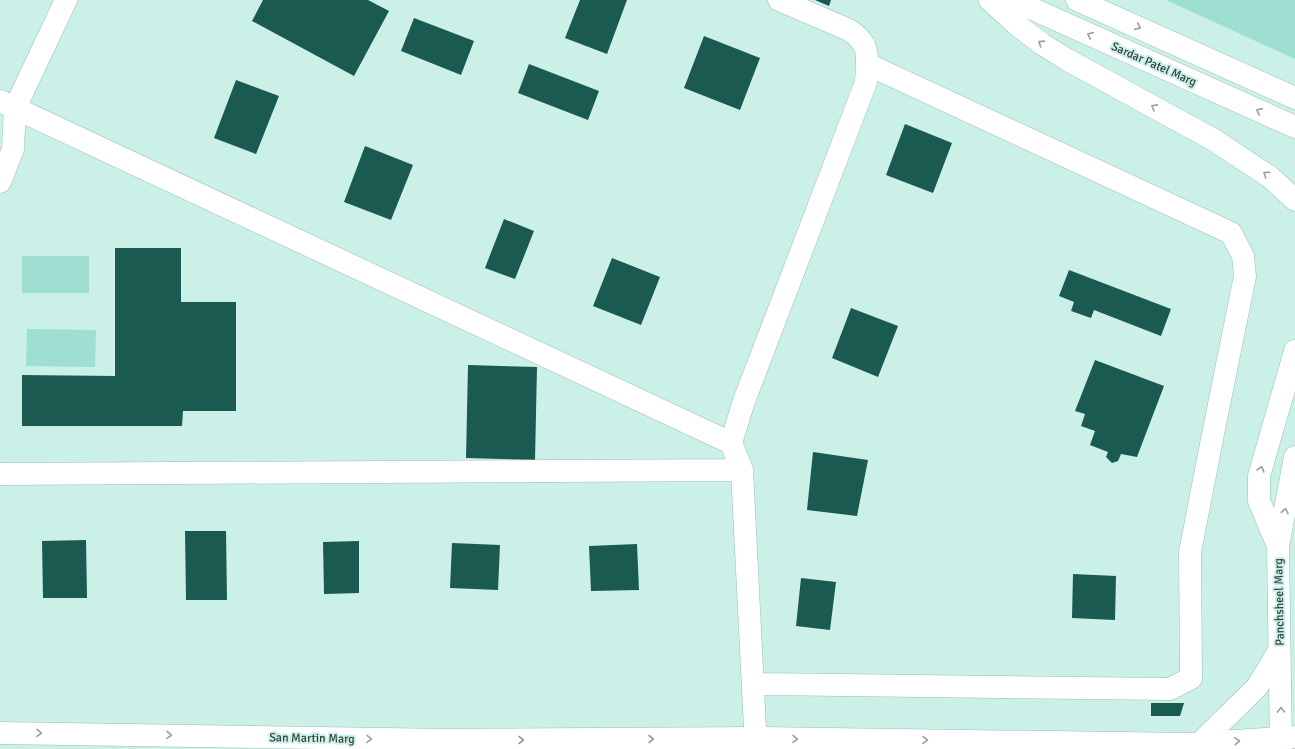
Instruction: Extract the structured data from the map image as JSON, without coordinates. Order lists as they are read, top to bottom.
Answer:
{
  "streets": {
    "street": ["Sardar Patel Marg", "Panchsheel Marg", "San Martin Marg"]
  },
  "crossings": [
    ["Panchsheel Marg", "San Martin Marg"]
  ],
  "one_way": ["San Martin Marg"]
}
